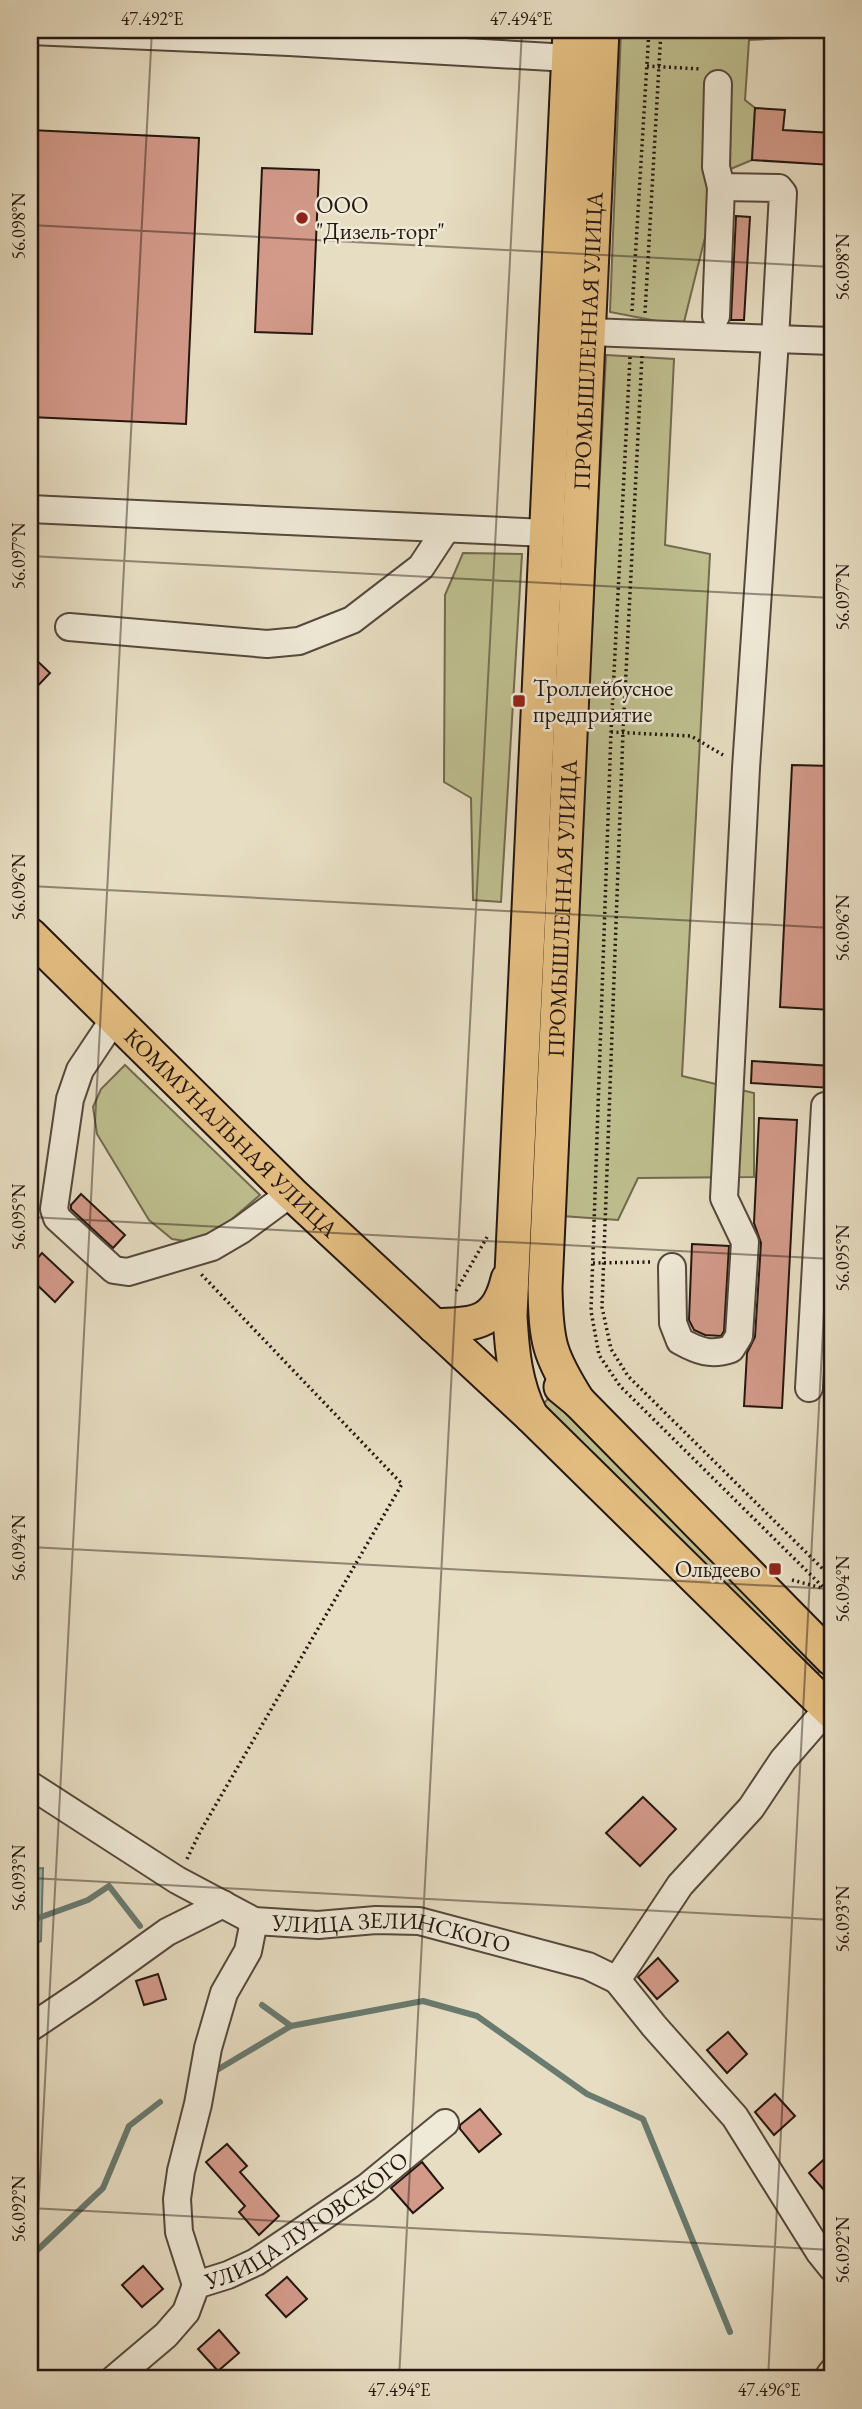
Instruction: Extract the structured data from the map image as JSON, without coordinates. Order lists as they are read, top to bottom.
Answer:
{
  "streets": {
    "main road": ["ПРОМЫШЛЕННАЯ УЛИЦА", "КОММУНАЛЬНАЯ УЛИЦА"],
    "street": ["УЛИЦА ЗЕЛИНСКОГО", "УЛИЦА ЛУГОВСКОГО"]
  },
  "crossings": [
    ["ПРОМЫШЛЕННАЯ УЛИЦА", "КОММУНАЛЬНАЯ УЛИЦА"]
  ],
  "places": {
    "other": ["ООО \"Дизель-торг\""],
    "transit": ["Троллейбусное предприятие", "Ольдеево"]
  },
  "coordinates": [
    "47.492°E",
    "47.494°E",
    "56.098°N",
    "56.097°N",
    "56.096°N",
    "56.095°N",
    "56.094°N",
    "56.093°N",
    "56.092°N",
    "47.496°E"
  ]
}
